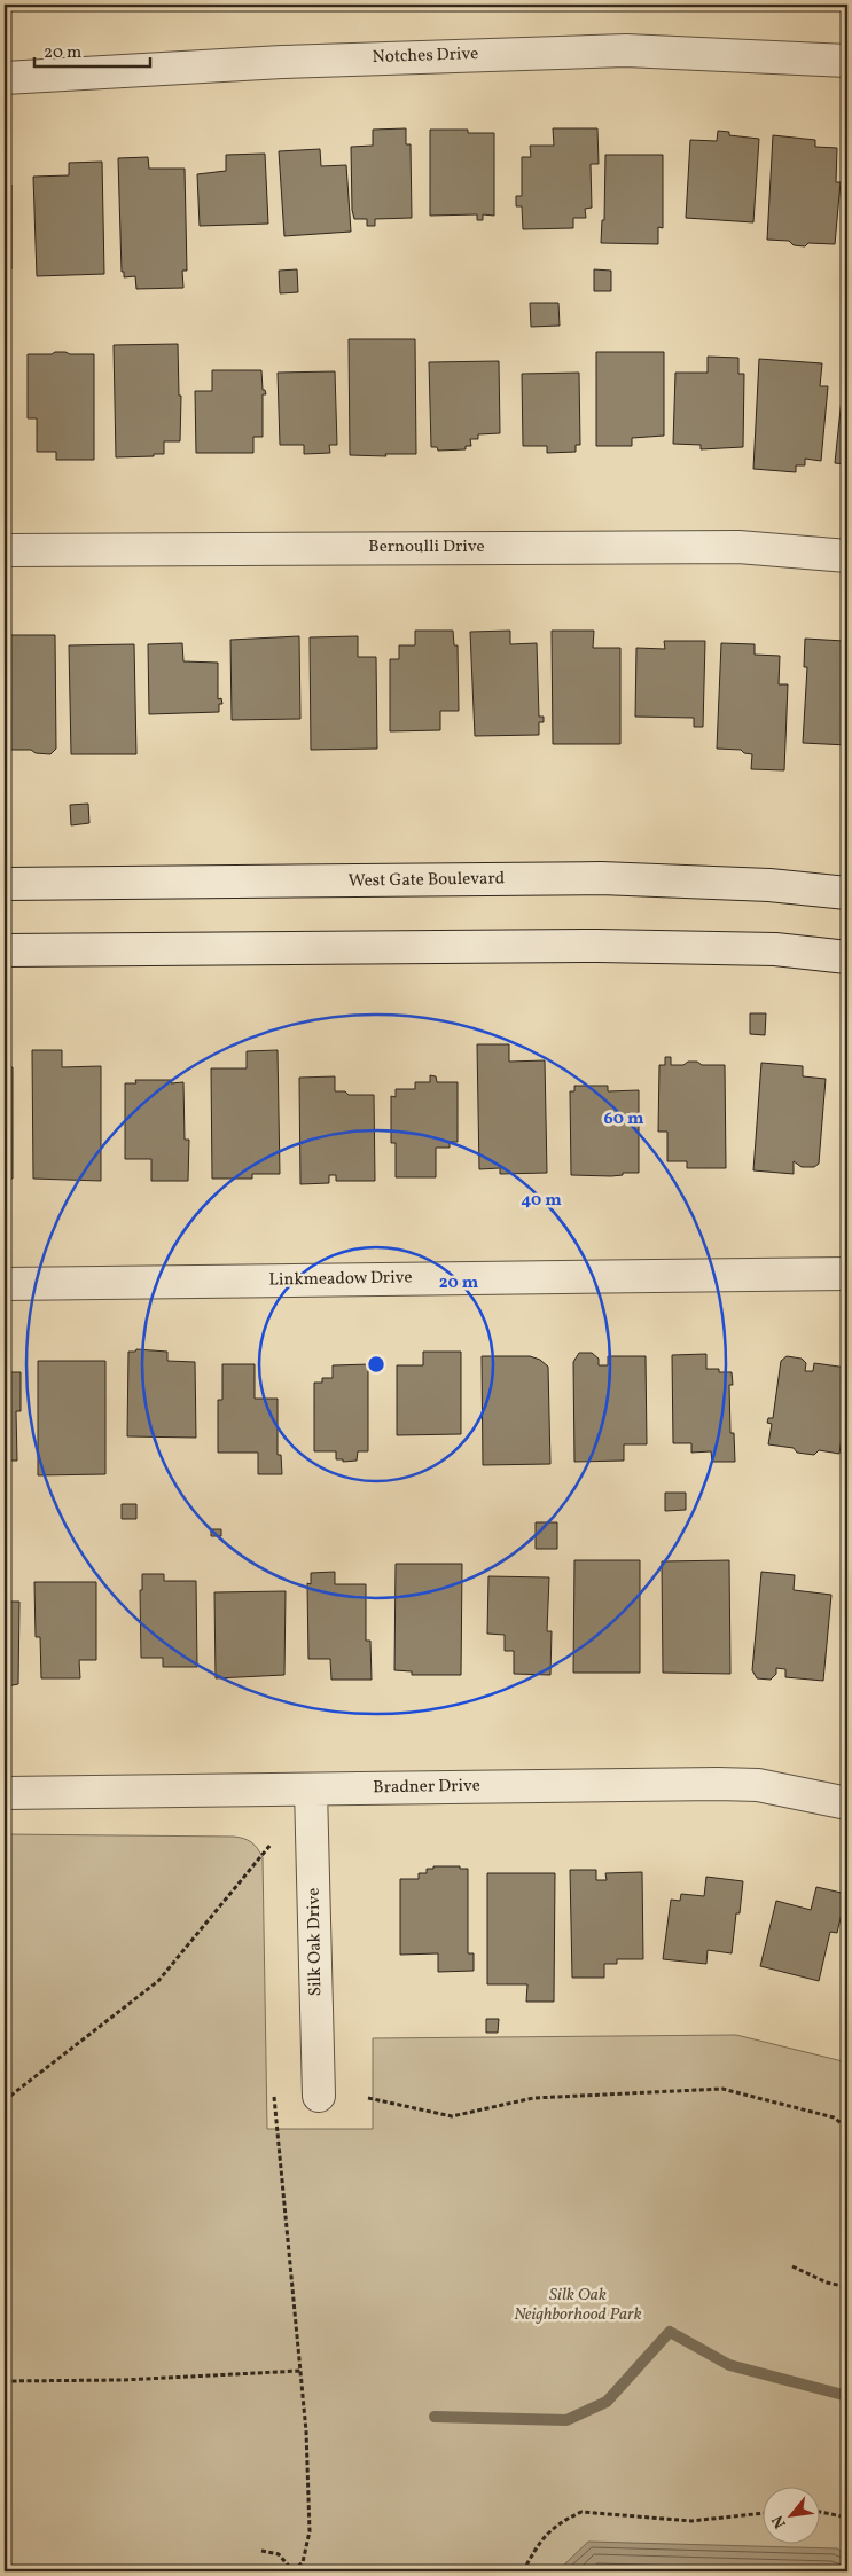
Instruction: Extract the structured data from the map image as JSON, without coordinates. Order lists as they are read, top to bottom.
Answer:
{
  "streets": {
    "street": [
      "Notches Drive",
      "Bernoulli Drive",
      "West Gate Boulevard",
      "Linkmeadow Drive",
      "Bradner Drive",
      "Silk Oak Drive"
    ]
  },
  "crossings": [
    ["Bradner Drive", "Silk Oak Drive"]
  ],
  "parks": ["Silk Oak Neighborhood Park"],
  "scale_bar": "20 m",
  "north": "bottom left",
  "rings": ["60 m", "40 m", "20 m"]
}
